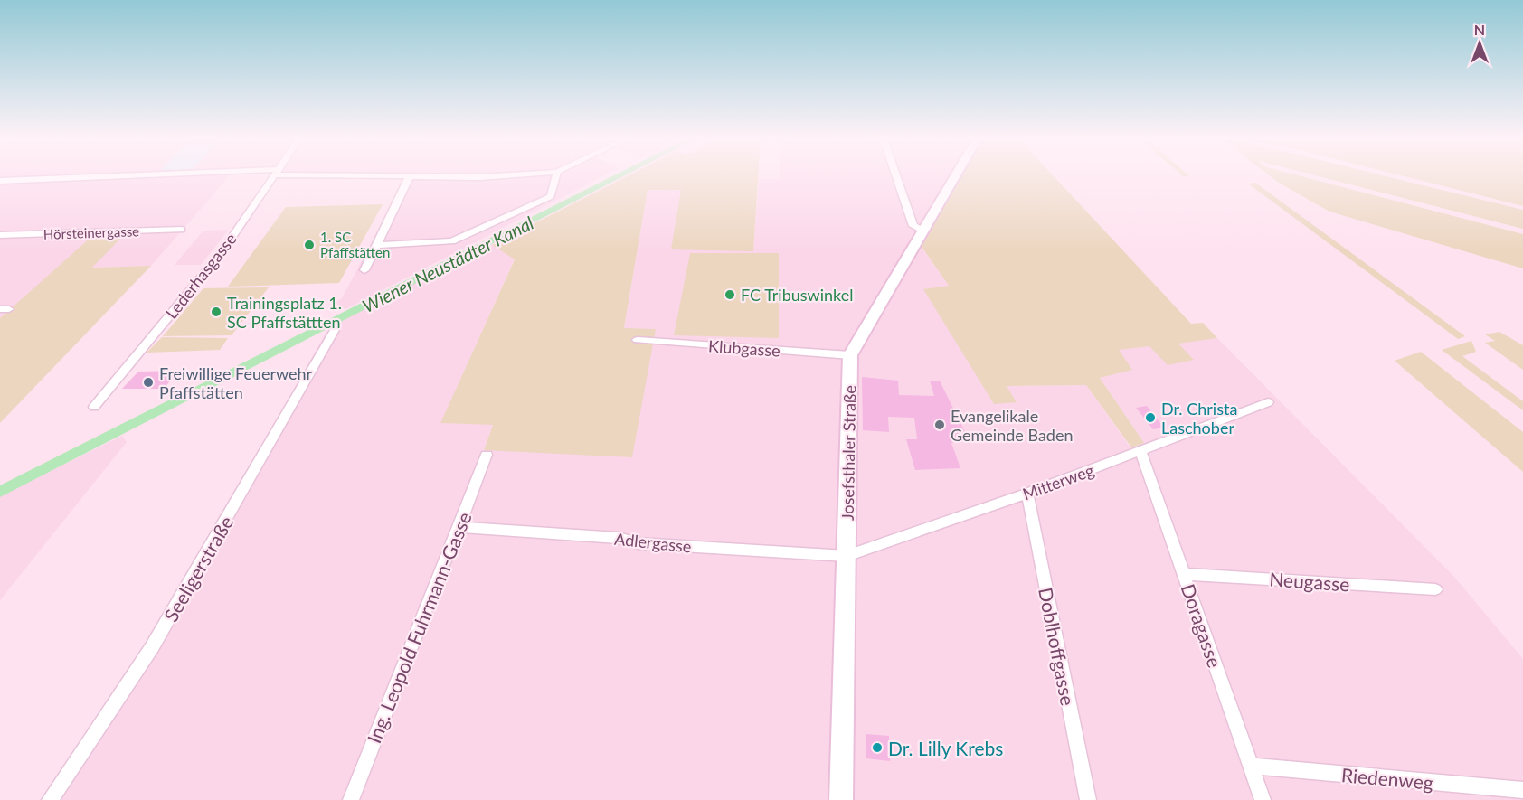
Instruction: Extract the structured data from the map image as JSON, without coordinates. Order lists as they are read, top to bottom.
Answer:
{
  "streets": {
    "street": [
      "Hörsteinergasse",
      "Lederhasgasse",
      "Klubgasse",
      "Josefsthaler Straße",
      "Mitterweg",
      "Adlergasse",
      "Seeligerstraße",
      "Neugasse",
      "Doragasse",
      "Ing. Leopold Fuhrmann-Gasse",
      "Doblhoffgasse",
      "Riedenweg"
    ]
  },
  "crossings": [
    ["Klubgasse", "Josefsthaler Straße"],
    ["Josefsthaler Straße", "Mitterweg"],
    ["Josefsthaler Straße", "Adlergasse"],
    ["Mitterweg", "Adlergasse"],
    ["Mitterweg", "Doragasse"],
    ["Mitterweg", "Doblhoffgasse"],
    ["Adlergasse", "Ing. Leopold Fuhrmann-Gasse"],
    ["Neugasse", "Doragasse"],
    ["Doragasse", "Riedenweg"]
  ],
  "water": ["Wiener Neustädter Kanal"],
  "places": [
    "1. SC Pfaffstätten",
    "FC Tribuswinkel",
    "Trainingsplatz 1. SC Pfaffstättten",
    "Freiwillige Feuerwehr Pfaffstätten",
    "Dr. Christa Laschober",
    "Evangelikale Gemeinde Baden",
    "Dr. Lilly Krebs"
  ],
  "north": "top"
}
